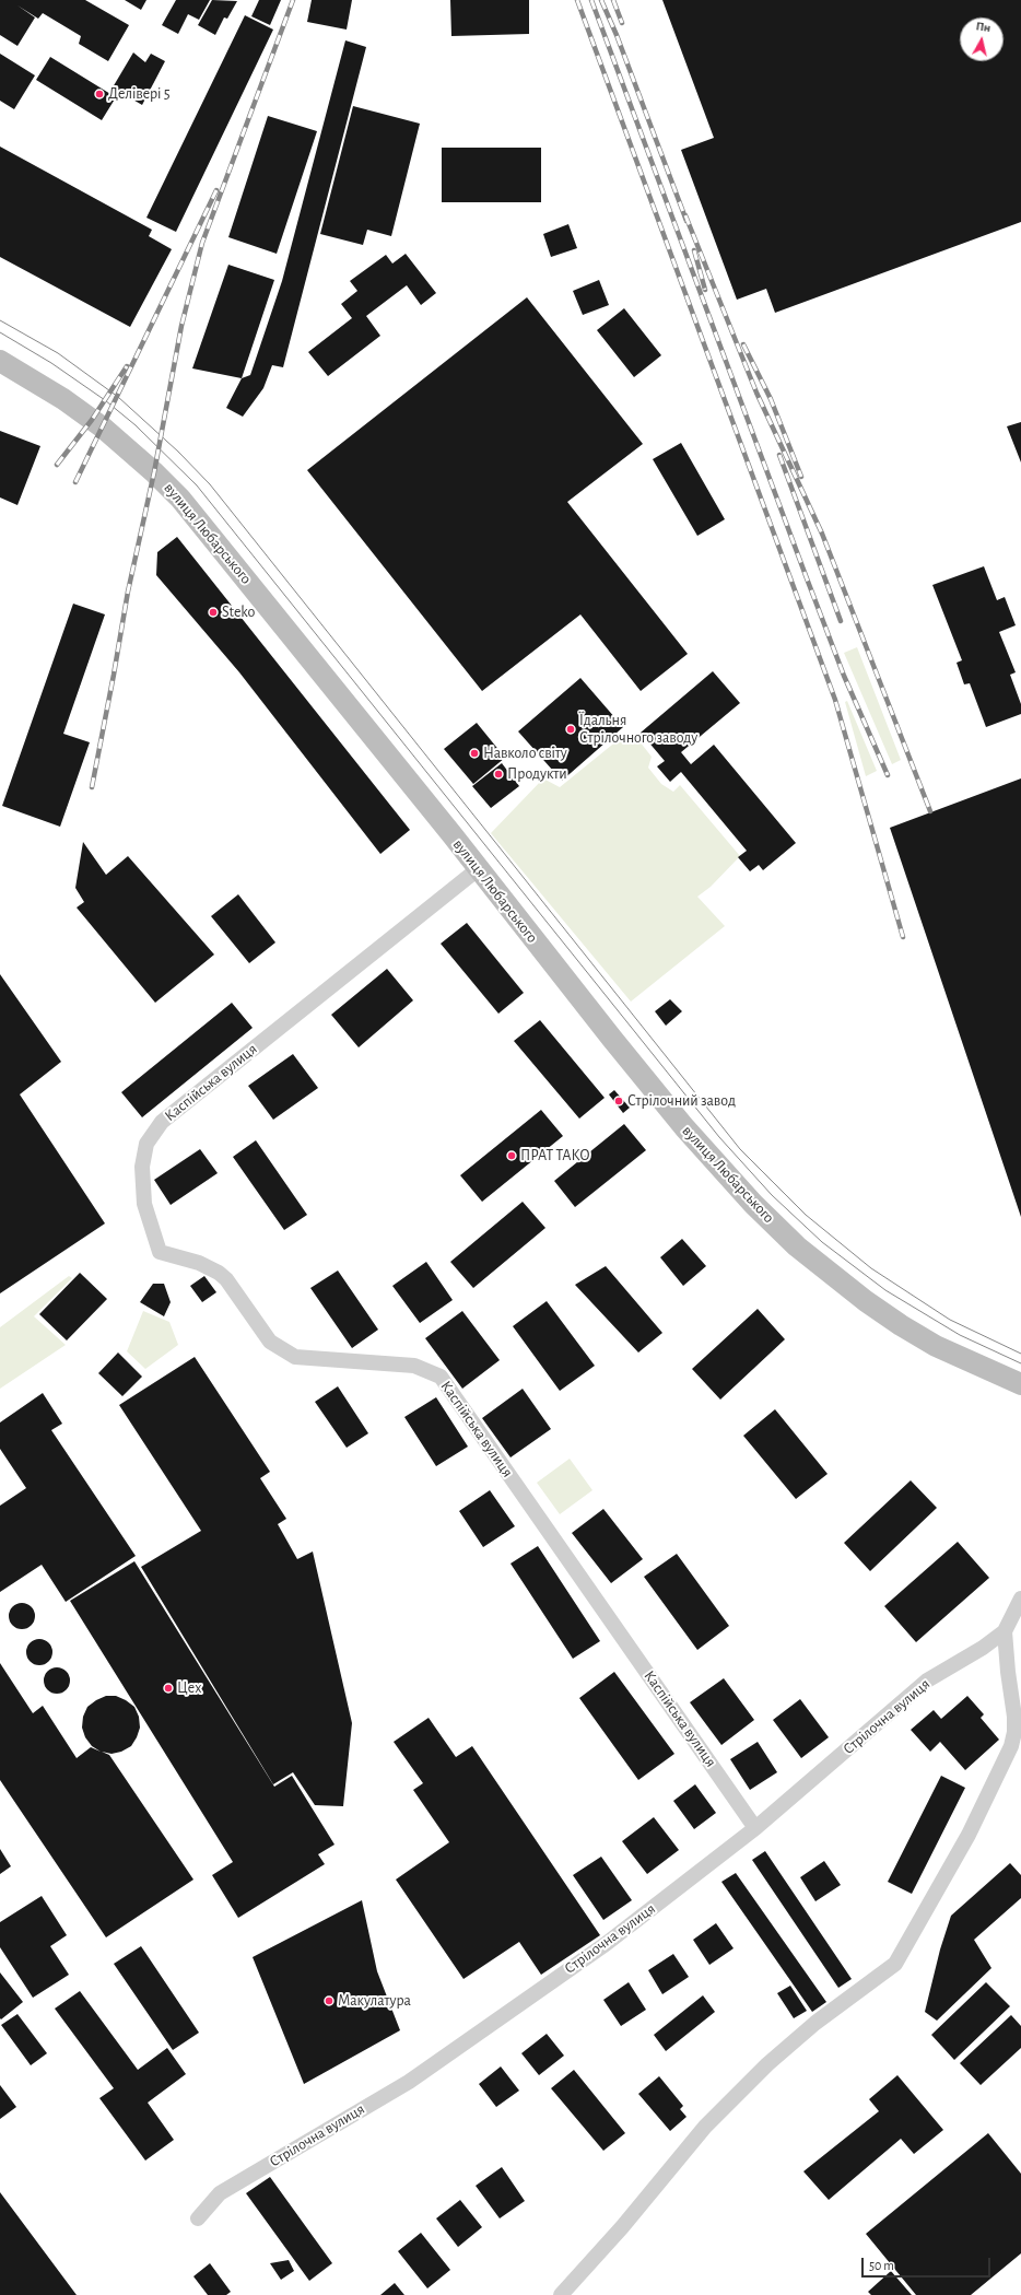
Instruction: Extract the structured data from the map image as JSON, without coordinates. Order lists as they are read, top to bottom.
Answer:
{
  "streets": {
    "main road": ["вулиця Любарського"],
    "street": ["Каспійська вулиця", "Стрілочна вулиця"]
  },
  "crossings": [
    ["вулиця Любарського", "Каспійська вулиця"],
    ["Каспійська вулиця", "Стрілочна вулиця"]
  ],
  "places": [
    "Делівері 5",
    "Steko",
    "Їдальня Стрілочного заводу",
    "Навколо світу",
    "Продукти",
    "Стрілочний завод",
    "ПРАТ ТАКО",
    "Цех",
    "Макулатура"
  ],
  "scale_bar": "50 m",
  "north": "top"
}
